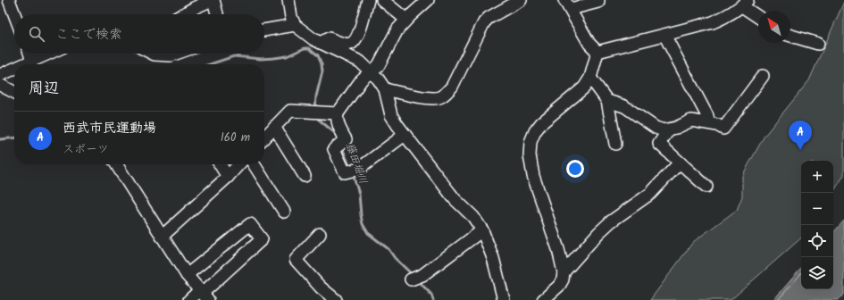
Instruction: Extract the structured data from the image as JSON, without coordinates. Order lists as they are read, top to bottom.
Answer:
{
  "water": ["藤田堀川"],
  "north": "top left",
  "page": {
    "search": "ここで検索",
    "heading": "周辺",
    "list": [
      {
        "mark": "A",
        "name": "西武市民運動場",
        "note": "スポーツ",
        "value": "160 m"
      }
    ],
    "pins": "A",
    "map_buttons": ["+", "−"]
  }
}
